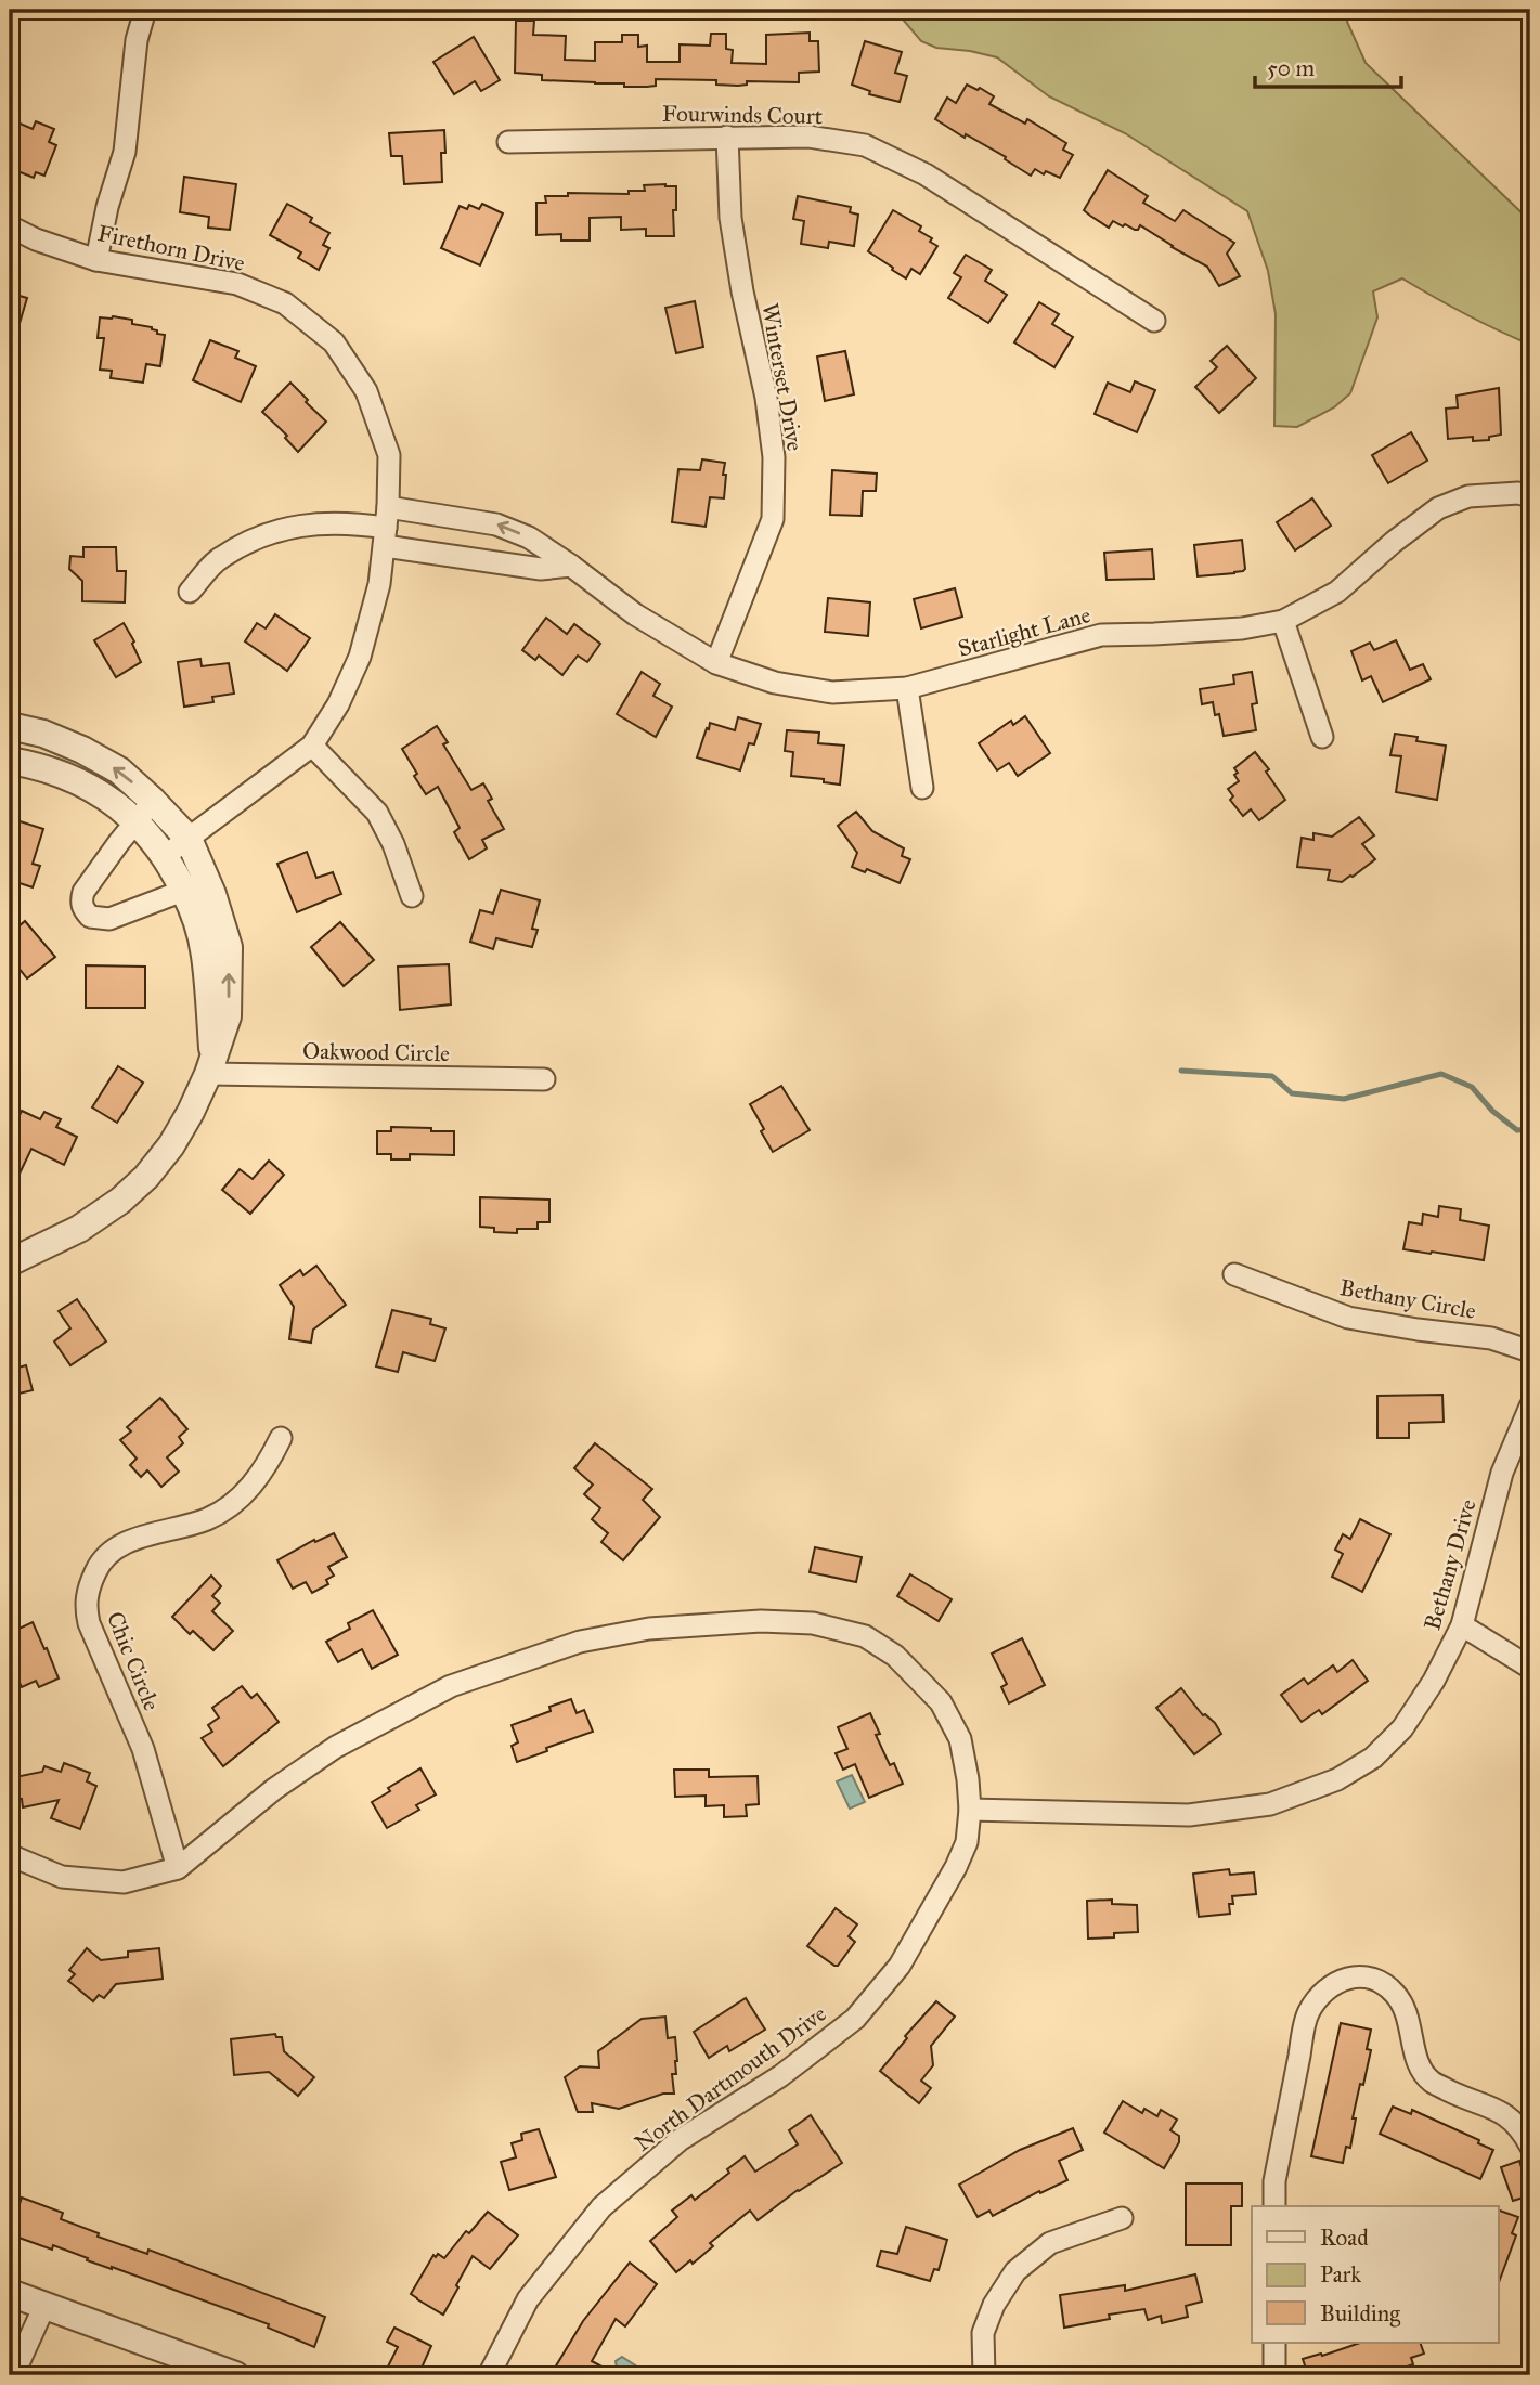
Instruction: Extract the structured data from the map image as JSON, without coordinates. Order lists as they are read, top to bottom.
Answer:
{
  "streets": {
    "street": [
      "Fourwinds Court",
      "Firethorn Drive",
      "Winterset Drive",
      "Starlight Lane",
      "Oakwood Circle",
      "Bethany Circle",
      "Bethany Drive",
      "Chic Circle",
      "North Dartmouth Drive"
    ]
  },
  "crossings": [
    ["Fourwinds Court", "Winterset Drive"],
    ["Firethorn Drive", "Starlight Lane"],
    ["Winterset Drive", "Starlight Lane"],
    ["Bethany Drive", "North Dartmouth Drive"],
    ["Chic Circle", "North Dartmouth Drive"]
  ],
  "legend": ["Road", "Park", "Building"],
  "scale_bar": "50 m"
}
